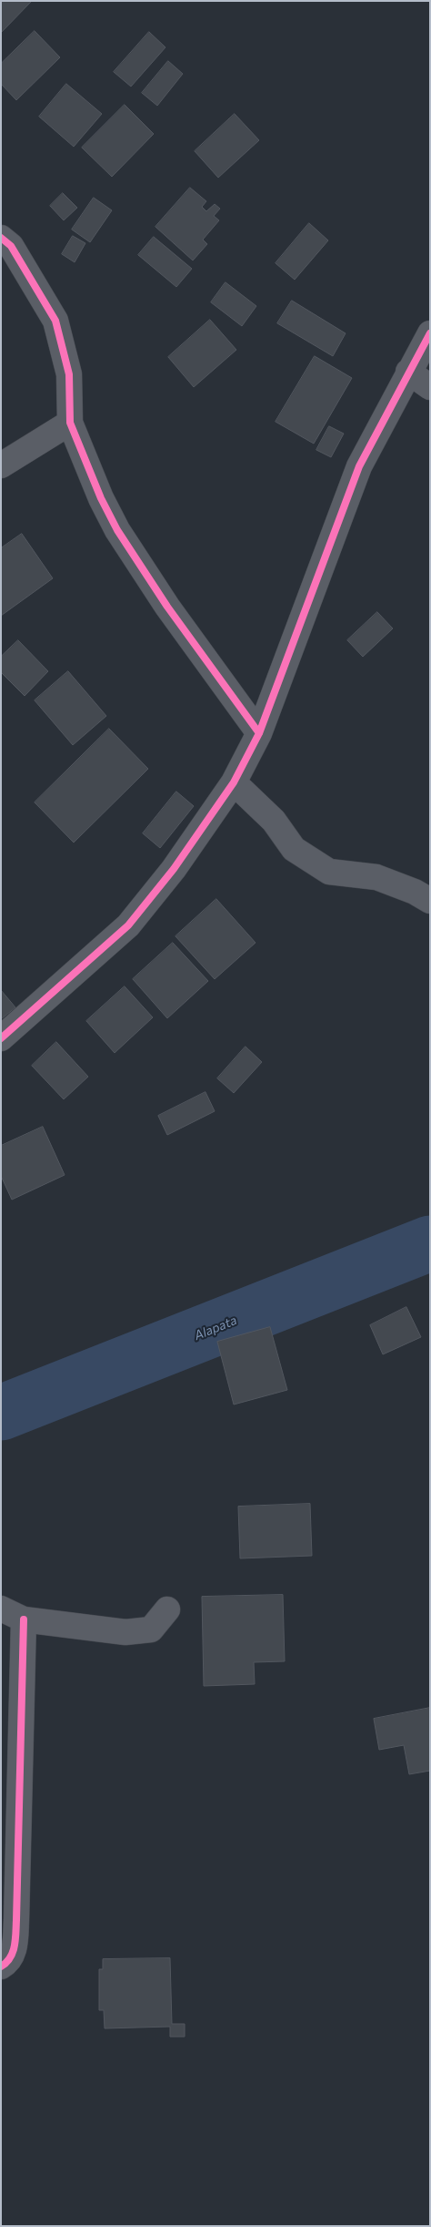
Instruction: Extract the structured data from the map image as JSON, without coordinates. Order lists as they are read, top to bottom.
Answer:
{
  "water": ["Alapata"]
}
